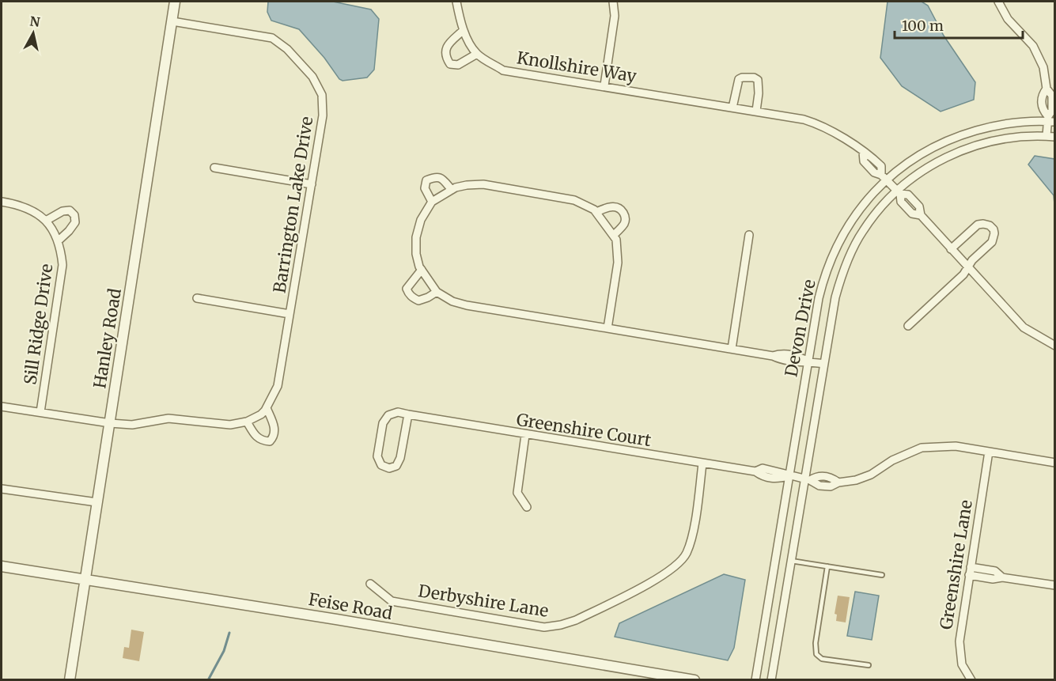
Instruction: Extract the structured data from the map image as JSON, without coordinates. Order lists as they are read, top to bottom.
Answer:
{
  "streets": {
    "street": [
      "Knollshire Way",
      "Barrington Lake Drive",
      "Sill Ridge Drive",
      "Devon Drive",
      "Hanley Road",
      "Greenshire Court",
      "Greenshire Lane",
      "Derbyshire Lane",
      "Feise Road"
    ]
  },
  "crossings": [
    ["Knollshire Way", "Devon Drive"],
    ["Barrington Lake Drive", "Hanley Road"],
    ["Devon Drive", "Greenshire Court"],
    ["Hanley Road", "Feise Road"],
    ["Greenshire Court", "Derbyshire Lane"]
  ],
  "scale_bar": "100 m",
  "north": "top"
}
